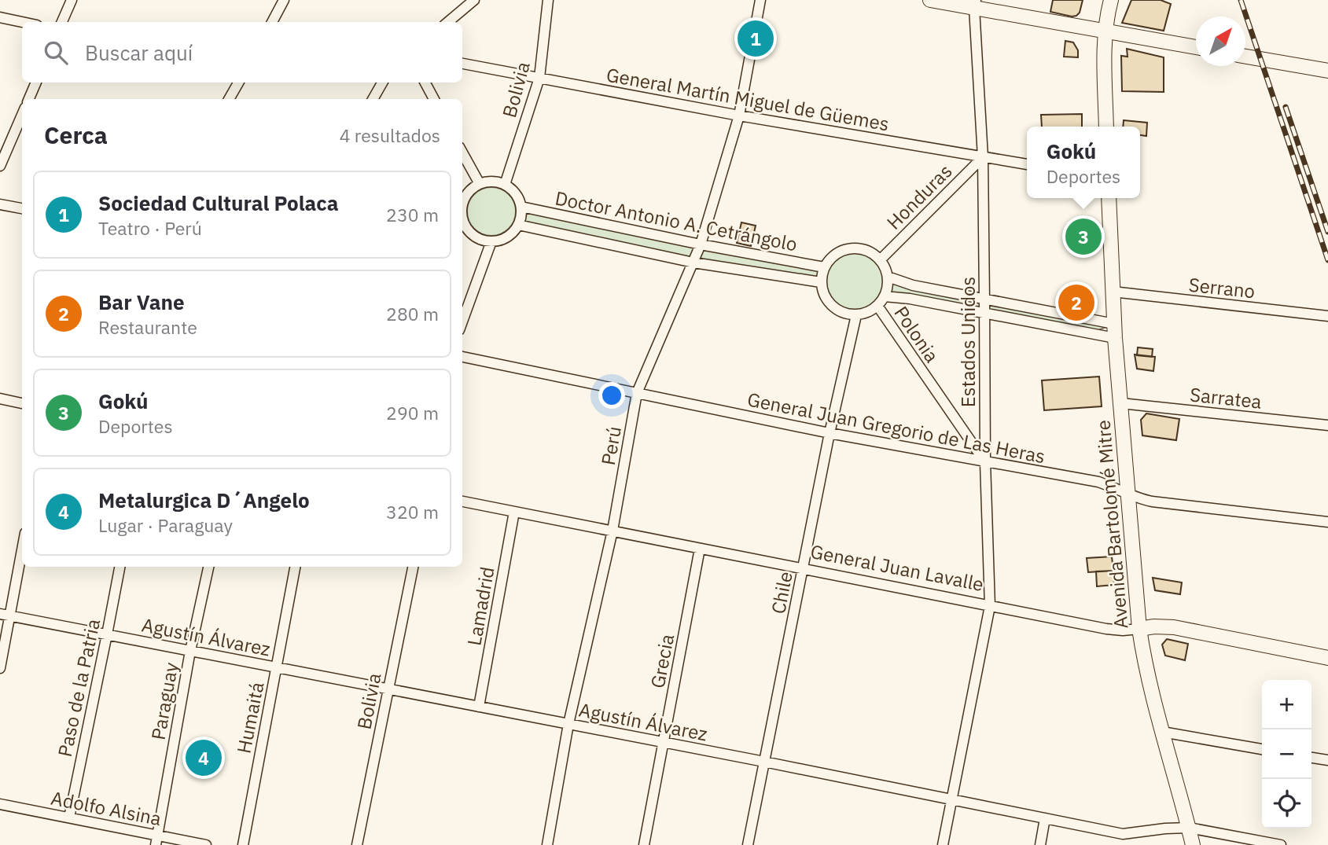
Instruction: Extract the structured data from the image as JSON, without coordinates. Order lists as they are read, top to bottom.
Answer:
{
  "streets": {
    "main road": ["Avenida Bartolomé Mitre", "General Juan Lavalle"],
    "street": [
      "Bolivia",
      "General Martín Miguel de Güemes",
      "Honduras",
      "Doctor Antonio A. Cetrángolo",
      "Serrano",
      "Polonia",
      "Estados Unidos",
      "Sarratea",
      "General Juan Gregorio de Las Heras",
      "Perú",
      "Chile",
      "Lamadrid",
      "Agustín Álvarez",
      "Grecia",
      "Paso de la Patria",
      "Paraguay",
      "Humaitá",
      "Adolfo Alsina"
    ]
  },
  "crossings": [
    ["Bolivia", "General Martín Miguel de Güemes"],
    ["Bolivia", "Agustín Álvarez"],
    ["General Martín Miguel de Güemes", "Honduras"],
    ["General Martín Miguel de Güemes", "Estados Unidos"],
    ["General Martín Miguel de Güemes", "Perú"],
    ["Honduras", "Doctor Antonio A. Cetrángolo"],
    ["Honduras", "Polonia"],
    ["Honduras", "Estados Unidos"],
    ["Honduras", "Chile"],
    ["Doctor Antonio A. Cetrángolo", "Polonia"],
    ["Doctor Antonio A. Cetrángolo", "Perú"],
    ["Doctor Antonio A. Cetrángolo", "Chile"],
    ["Serrano", "Avenida Bartolomé Mitre"],
    ["Polonia", "Estados Unidos"],
    ["Polonia", "General Juan Gregorio de Las Heras"],
    ["Polonia", "Chile"],
    ["Estados Unidos", "General Juan Gregorio de Las Heras"],
    ["Estados Unidos", "General Juan Lavalle"],
    ["Estados Unidos", "Agustín Álvarez"],
    ["Sarratea", "Avenida Bartolomé Mitre"],
    ["General Juan Gregorio de Las Heras", "Perú"],
    ["General Juan Gregorio de Las Heras", "Avenida Bartolomé Mitre"],
    ["General Juan Gregorio de Las Heras", "Chile"],
    ["Perú", "General Juan Lavalle"],
    ["Perú", "Agustín Álvarez"],
    ["Avenida Bartolomé Mitre", "General Juan Lavalle"],
    ["Avenida Bartolomé Mitre", "Agustín Álvarez"],
    ["General Juan Lavalle", "Chile"],
    ["General Juan Lavalle", "Lamadrid"],
    ["General Juan Lavalle", "Grecia"],
    ["Chile", "Agustín Álvarez"],
    ["Lamadrid", "Agustín Álvarez"],
    ["Agustín Álvarez", "Grecia"],
    ["Agustín Álvarez", "Paso de la Patria"],
    ["Agustín Álvarez", "Paraguay"],
    ["Agustín Álvarez", "Humaitá"],
    ["Paso de la Patria", "Adolfo Alsina"],
    ["Paraguay", "Adolfo Alsina"]
  ],
  "north": "top right",
  "page": {
    "pins": [
      "1",
      "3",
      "2",
      "4"
    ],
    "search": "Buscar aquí",
    "heading": ["Cerca", "4 resultados"],
    "popup": ["Gokú", "Deportes"],
    "list": [
      {
        "mark": "1",
        "name": "Sociedad Cultural Polaca",
        "note": "Teatro · Perú",
        "value": "230 m"
      },
      {
        "mark": "2",
        "name": "Bar Vane",
        "note": "Restaurante",
        "value": "280 m"
      },
      {
        "mark": "3",
        "name": "Gokú",
        "note": "Deportes",
        "value": "290 m"
      },
      {
        "mark": "4",
        "name": "Metalurgica D´Angelo",
        "note": "Lugar · Paraguay",
        "value": "320 m"
      }
    ],
    "map_buttons": ["+", "−"]
  }
}
